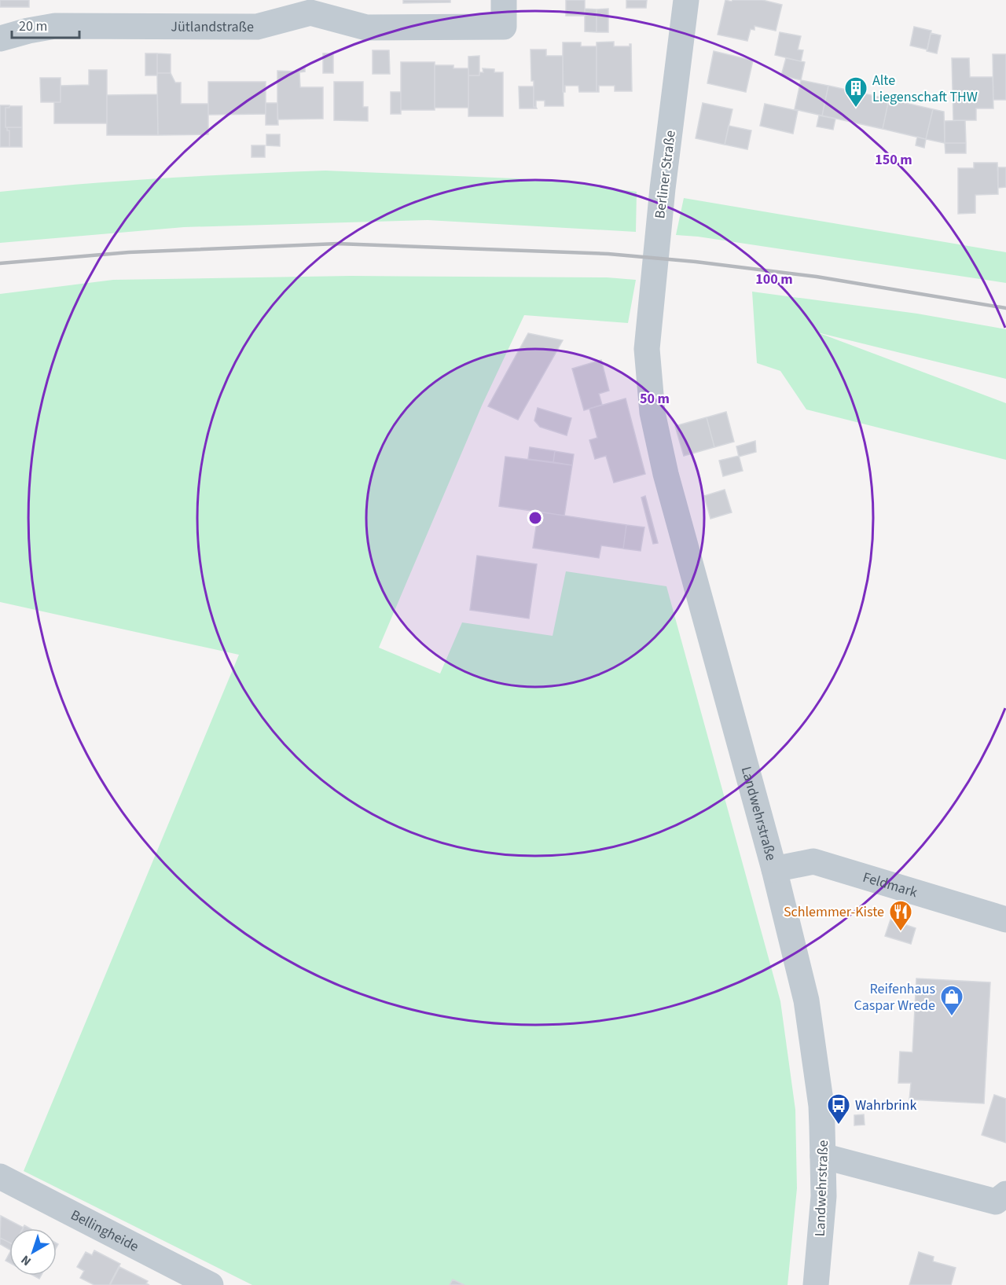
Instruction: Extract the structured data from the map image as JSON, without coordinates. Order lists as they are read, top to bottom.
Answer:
{
  "streets": {
    "street": [
      "Jütlandstraße",
      "Berliner Straße",
      "Landwehrstraße",
      "Feldmark",
      "Bellingheide"
    ]
  },
  "crossings": [
    ["Berliner Straße", "Landwehrstraße"],
    ["Landwehrstraße", "Feldmark"]
  ],
  "places": {
    "building": ["Alte Liegenschaft THW"],
    "restaurant": ["Schlemmer-Kiste"],
    "shop": ["Reifenhaus Caspar Wrede"],
    "bus stop": ["Wahrbrink"]
  },
  "scale_bar": "20 m",
  "north": "bottom left",
  "rings": ["150 m", "100 m", "50 m"]
}
